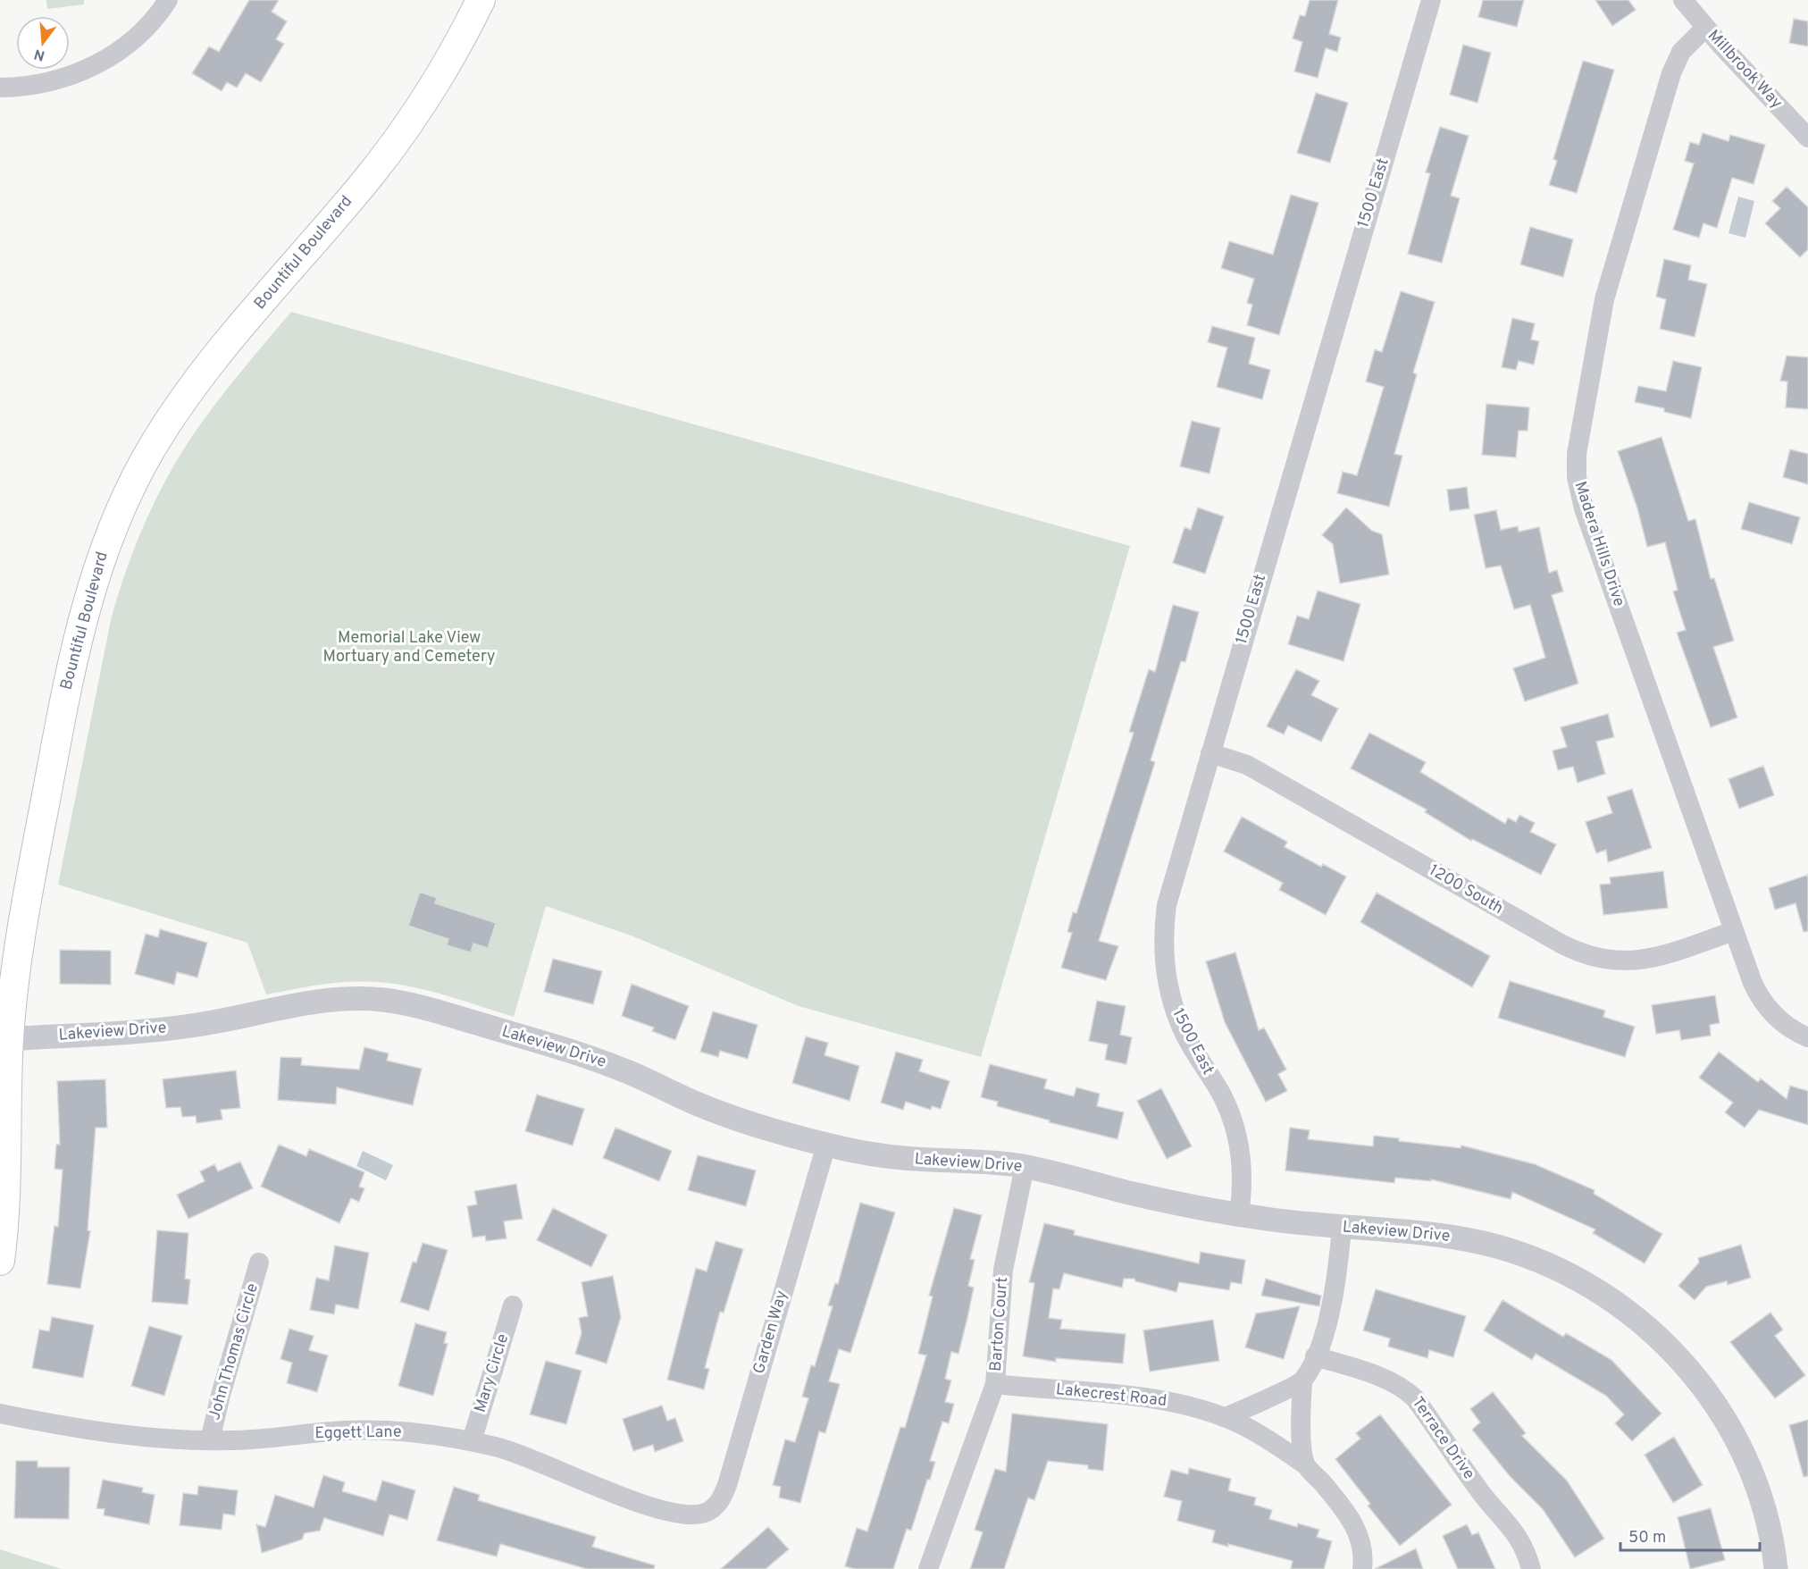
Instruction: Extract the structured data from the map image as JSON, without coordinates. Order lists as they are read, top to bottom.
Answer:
{
  "streets": {
    "main road": ["Bountiful Boulevard"],
    "street": [
      "Millbrook Way",
      "1500 East",
      "Madera Hills Drive",
      "1200 South",
      "Lakeview Drive",
      "Barton Court",
      "Garden Way",
      "John Thomas Circle",
      "Mary Circle",
      "Lakecrest Road",
      "Eggett Lane",
      "Terrace Drive"
    ]
  },
  "crossings": [
    ["Millbrook Way", "Madera Hills Drive"],
    ["1500 East", "1200 South"],
    ["1500 East", "Lakeview Drive"],
    ["Bountiful Boulevard", "Lakeview Drive"],
    ["Madera Hills Drive", "1200 South"],
    ["Lakeview Drive", "Barton Court"],
    ["Lakeview Drive", "Garden Way"],
    ["Barton Court", "Lakecrest Road"],
    ["Garden Way", "Eggett Lane"],
    ["John Thomas Circle", "Eggett Lane"],
    ["Mary Circle", "Eggett Lane"]
  ],
  "parks": ["Memorial Lake View Mortuary and Cemetery"],
  "scale_bar": "50 m",
  "north": "bottom"
}
